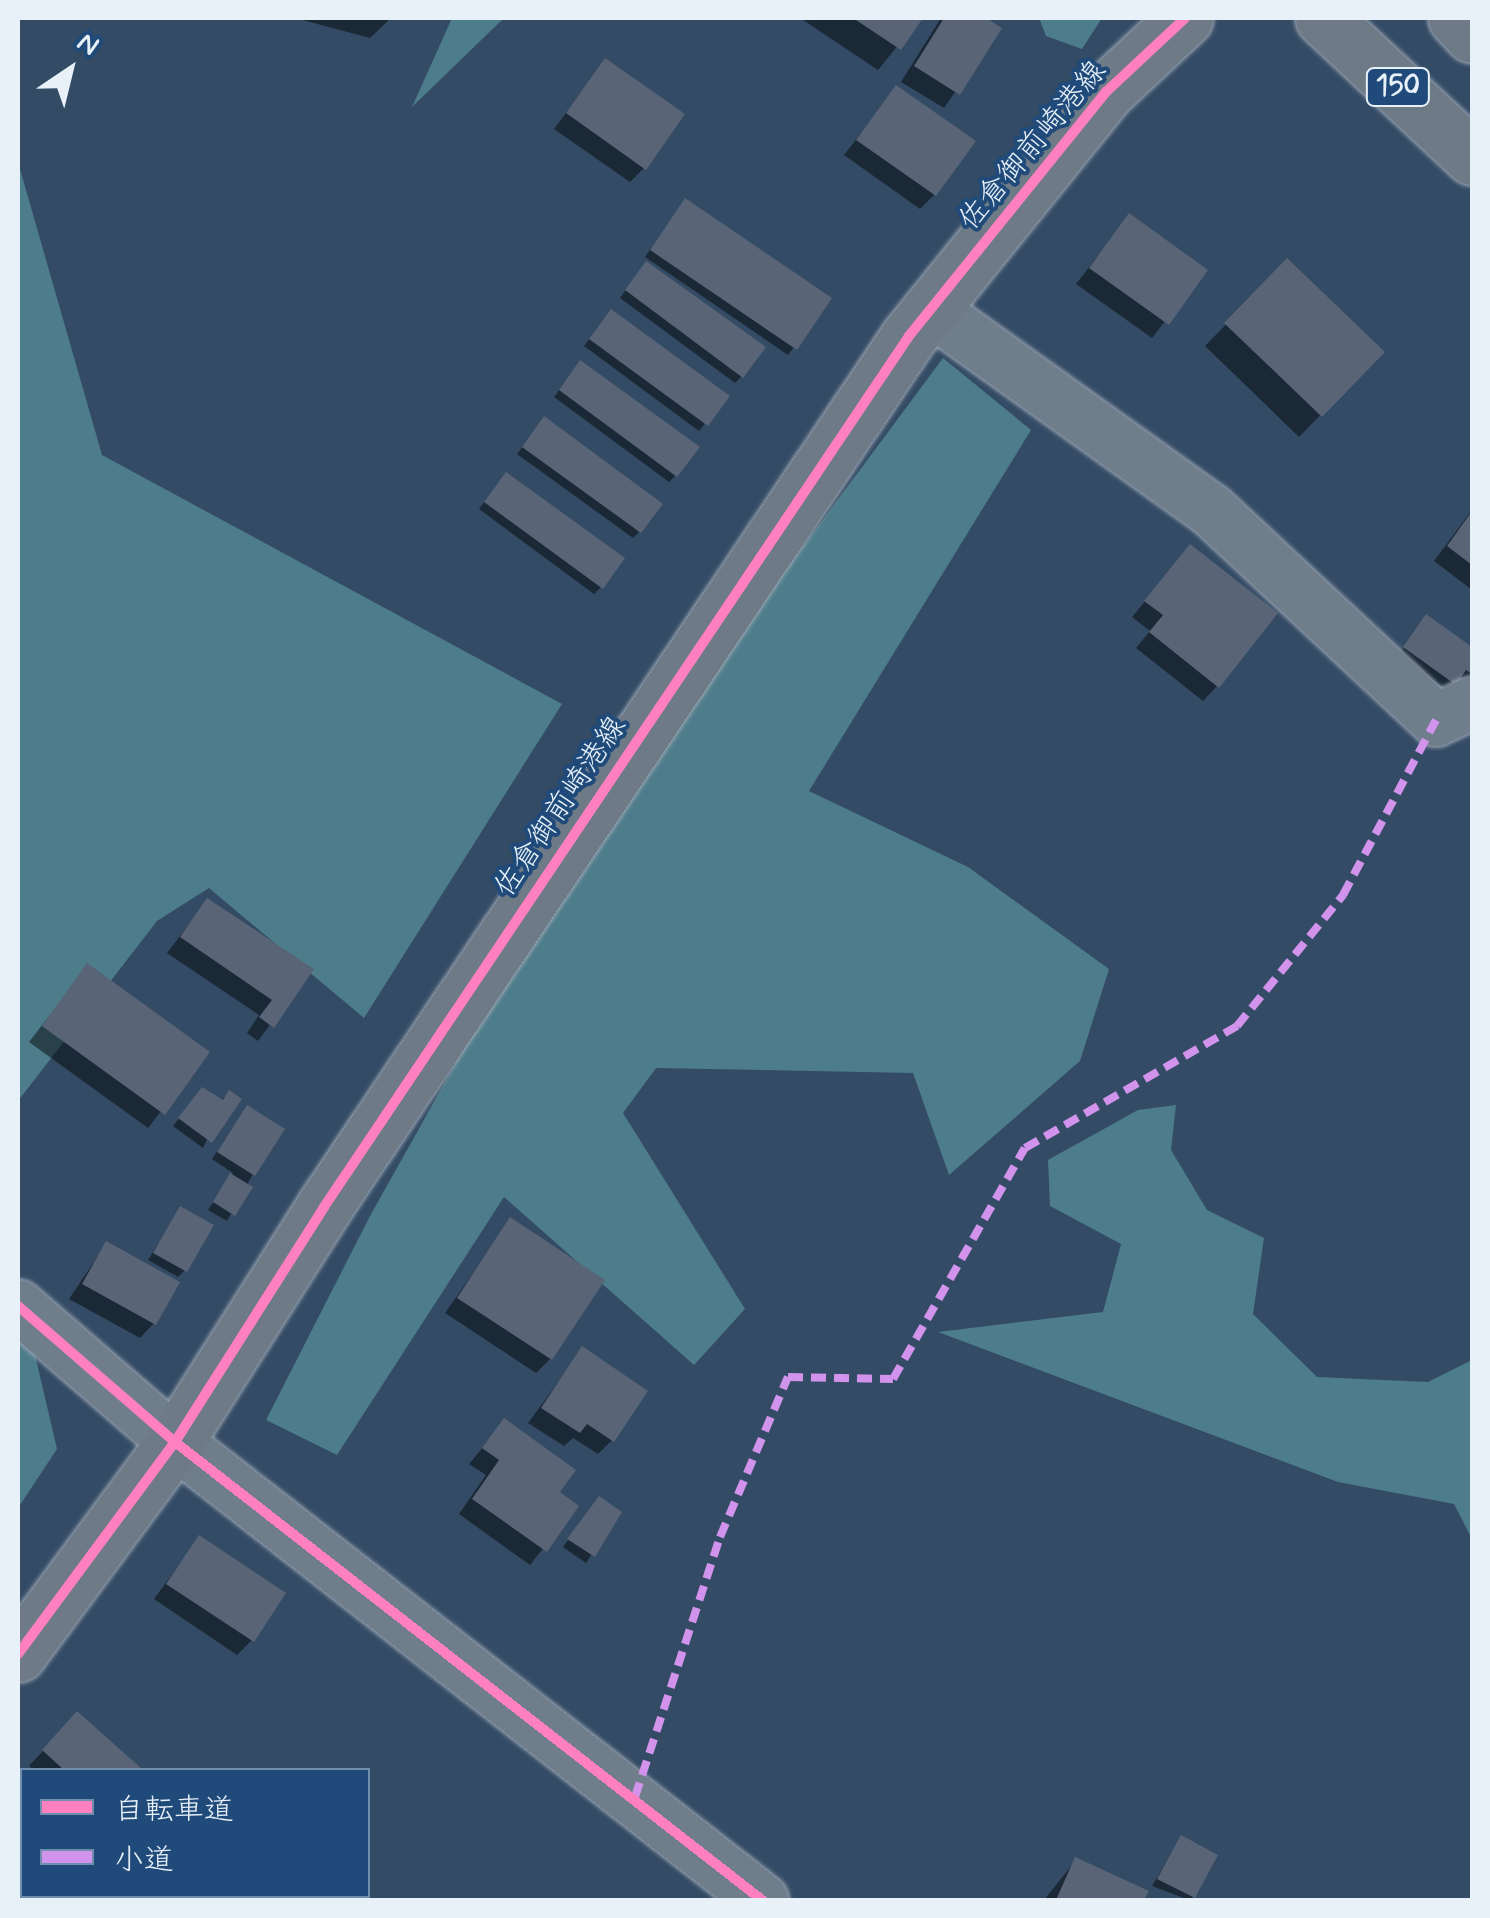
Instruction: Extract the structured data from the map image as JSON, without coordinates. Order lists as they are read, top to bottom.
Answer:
{
  "streets": {
    "main road": ["150", "佐倉御前崎港線"]
  },
  "legend": ["自転車道", "小道"],
  "north": "top right"
}
